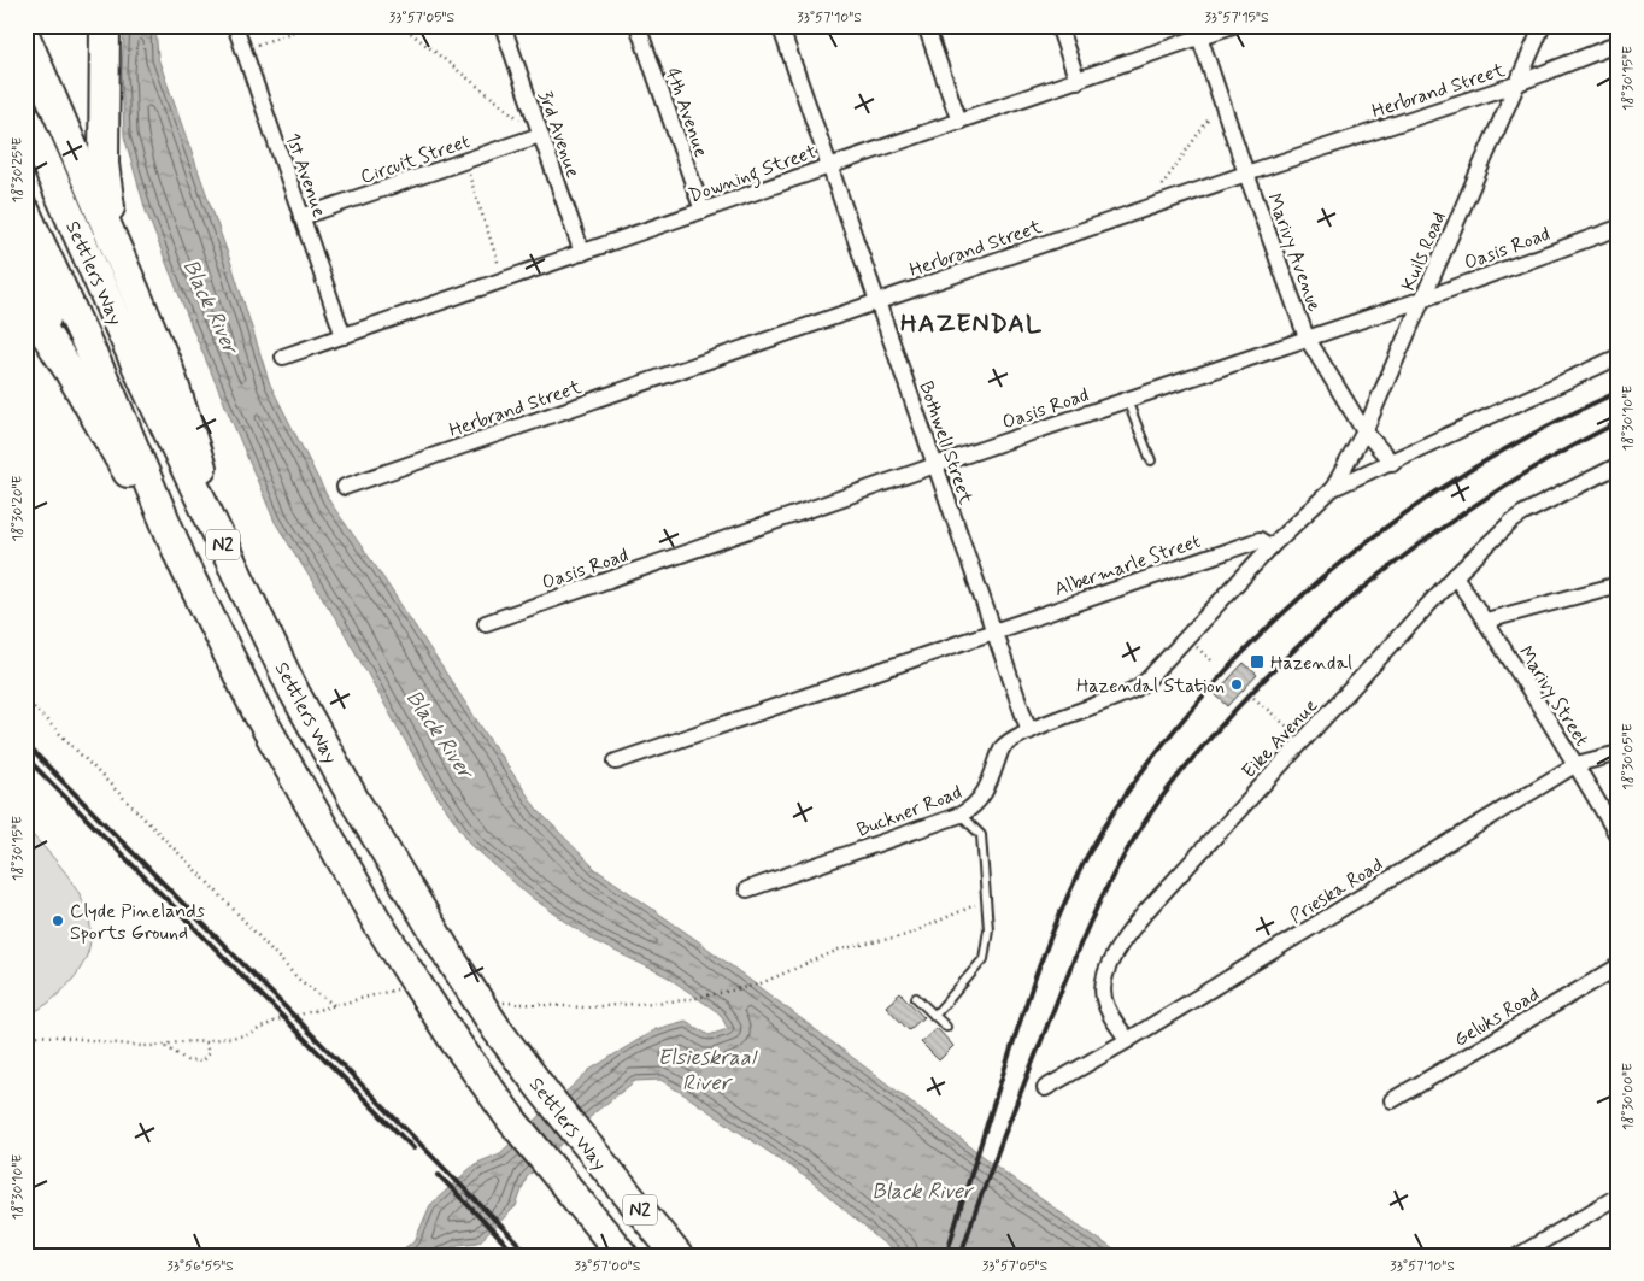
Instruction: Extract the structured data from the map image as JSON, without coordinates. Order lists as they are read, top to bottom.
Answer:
{
  "streets": {
    "highway": ["Settlers Way", "N2"],
    "street": [
      "Herbrand Street",
      "4th Avenue",
      "3rd Avenue",
      "Circuit Street",
      "Downing Street",
      "1st Avenue",
      "Oasis Road",
      "Kuils Road",
      "Marivy Avenue",
      "Bothwell Street",
      "Albermarle Street",
      "Marivy Street",
      "Eike Avenue",
      "Buckner Road",
      "Prieska Road",
      "Geluks Road"
    ]
  },
  "crossings": [
    ["Herbrand Street", "Kuils Road"],
    ["Herbrand Street", "Marivy Avenue"],
    ["Herbrand Street", "Bothwell Street"],
    ["4th Avenue", "Downing Street"],
    ["3rd Avenue", "Circuit Street"],
    ["3rd Avenue", "Downing Street"],
    ["Circuit Street", "1st Avenue"],
    ["Downing Street", "1st Avenue"],
    ["Downing Street", "Marivy Avenue"],
    ["Downing Street", "Bothwell Street"],
    ["Oasis Road", "Kuils Road"],
    ["Oasis Road", "Marivy Avenue"],
    ["Oasis Road", "Bothwell Street"],
    ["Kuils Road", "Marivy Avenue"],
    ["Bothwell Street", "Albermarle Street"],
    ["Bothwell Street", "Buckner Road"],
    ["Albermarle Street", "Buckner Road"],
    ["Marivy Street", "Eike Avenue"],
    ["Marivy Street", "Prieska Road"],
    ["Eike Avenue", "Prieska Road"]
  ],
  "districts": ["HAZENDAL"],
  "water": ["Black River", "Elsieskraal River"],
  "places": {
    "transit": ["Hazendal"],
    "other": ["Hazendal Station", "Clyde Pinelands Sports Ground"]
  },
  "coordinates": [
    "33°57'05\"S",
    "33°57'10\"S",
    "33°57'15\"S",
    "18°30'15\"E",
    "18°30'25\"E",
    "18°30'10\"E",
    "18°30'20\"E",
    "18°30'05\"E",
    "18°30'00\"E",
    "33°56'55\"S",
    "33°57'00\"S"
  ]
}
